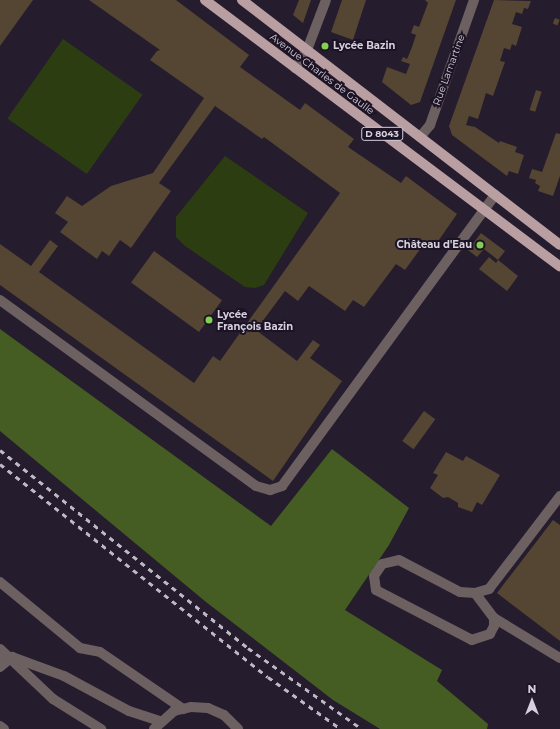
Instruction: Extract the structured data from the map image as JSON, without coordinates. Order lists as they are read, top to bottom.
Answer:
{
  "streets": {
    "main road": ["Avenue Charles de Gaulle", "D 8043"],
    "street": ["Rue Lamartine"]
  },
  "crossings": [
    ["Rue Lamartine", "Avenue Charles de Gaulle"]
  ],
  "places": ["Lycée Bazin", "Château d'Eau", "Lycée François Bazin"],
  "north": "top"
}
